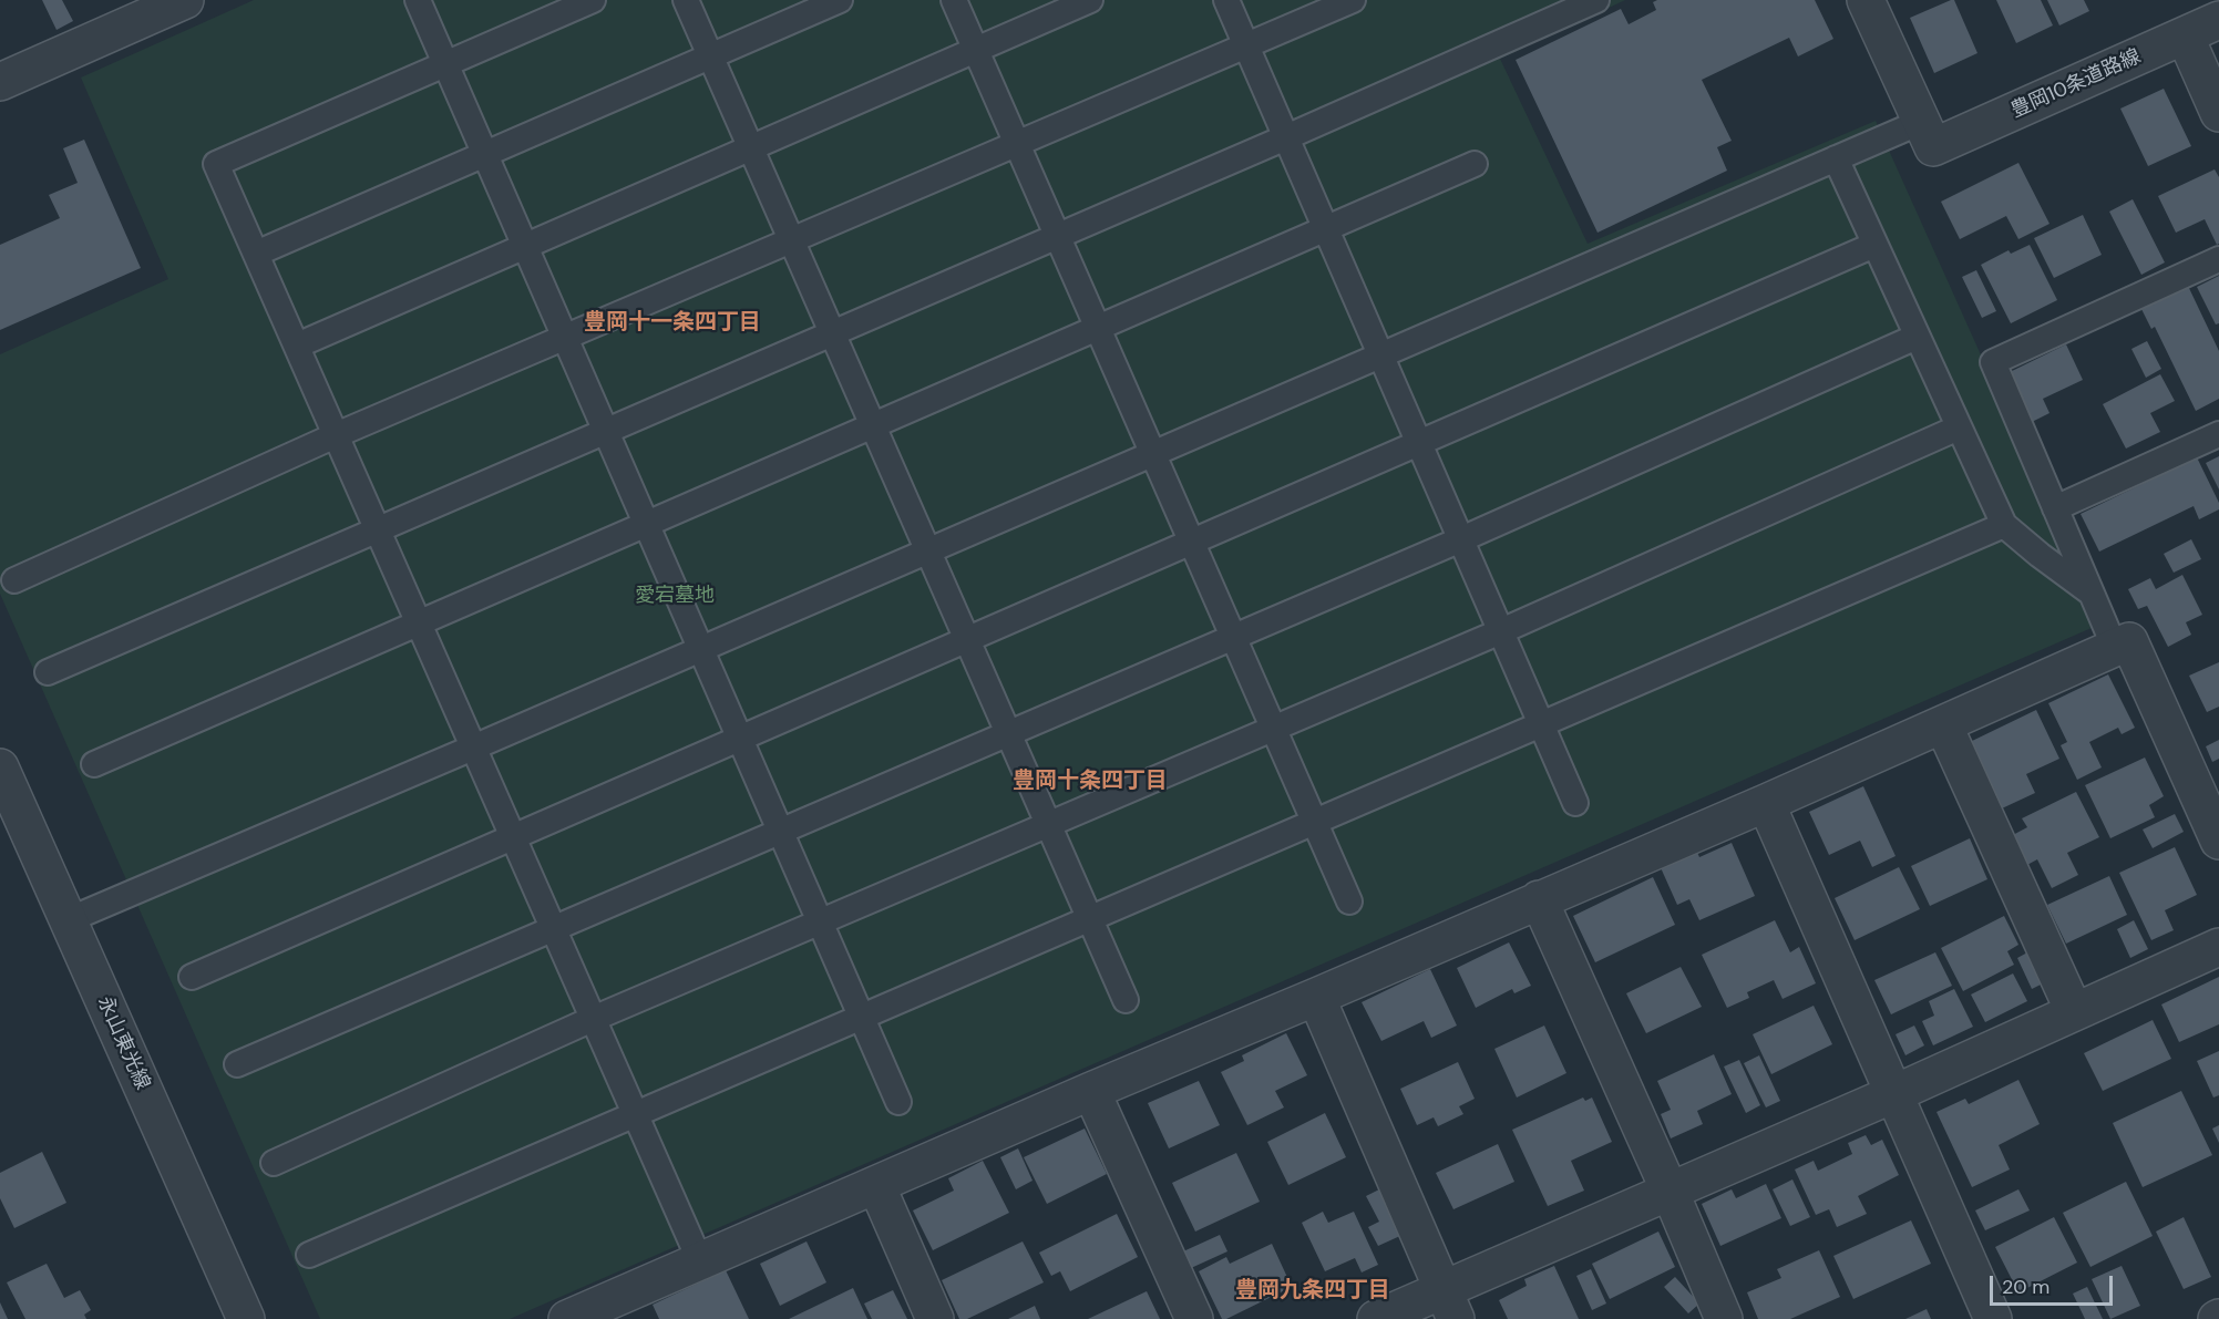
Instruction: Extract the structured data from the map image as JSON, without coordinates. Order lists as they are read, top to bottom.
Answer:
{
  "streets": {
    "street": ["豊岡10条道路線", "永山東光線"]
  },
  "districts": ["豊岡十一条四丁目", "豊岡十条四丁目", "豊岡九条四丁目"],
  "parks": ["愛宕墓地"],
  "scale_bar": "20 m"
}
